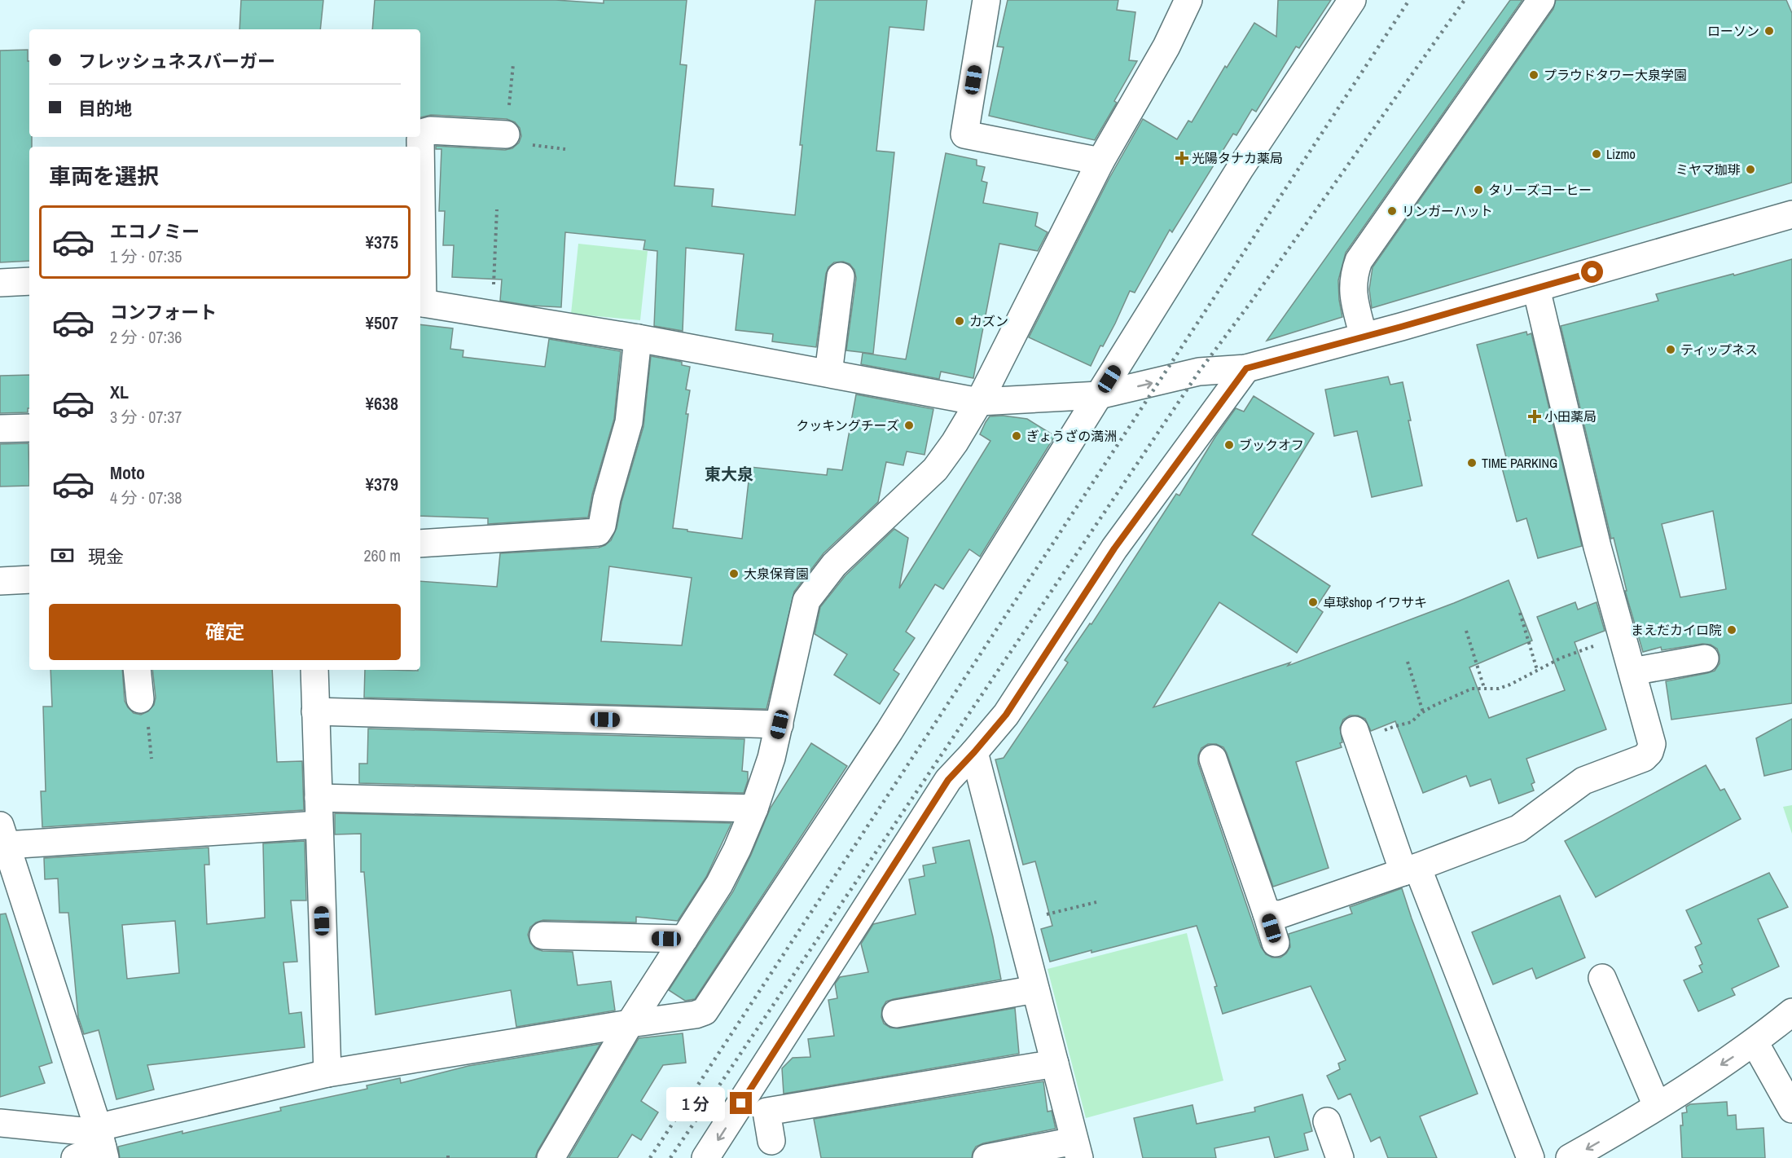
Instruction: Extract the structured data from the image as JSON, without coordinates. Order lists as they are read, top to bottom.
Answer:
{
  "districts": ["東大泉"],
  "places": {
    "other": [
      "ローソン",
      "プラウドタワー大泉学園",
      "Lizmo",
      "ミヤマ珈琲",
      "タリーズコーヒー",
      "リンガーハット",
      "カズン",
      "ティップネス",
      "クッキングチーズ",
      "ぎょうざの満洲",
      "ブックオフ",
      "TIME PARKING",
      "大泉保育園",
      "卓球shop イワサキ",
      "まえだカイロ院"
    ],
    "health": ["光陽タナカ薬局", "小田薬局"]
  },
  "page": {
    "banner": ["フレッシュネスバーガー", "目的地"],
    "heading": "車両を選択",
    "list": [
      {
        "name": "エコノミー",
        "note": "1 分 · 07:35",
        "value": "¥375"
      },
      {
        "name": "コンフォート",
        "note": "2 分 · 07:36",
        "value": "¥507"
      },
      {
        "name": "XL",
        "note": "3 分 · 07:37",
        "value": "¥638"
      },
      {
        "name": "Moto",
        "note": "4 分 · 07:38",
        "value": "¥379"
      }
    ],
    "pay": ["現金", "260 m"],
    "buttons": "確定",
    "bubble": "1 分"
  }
}
